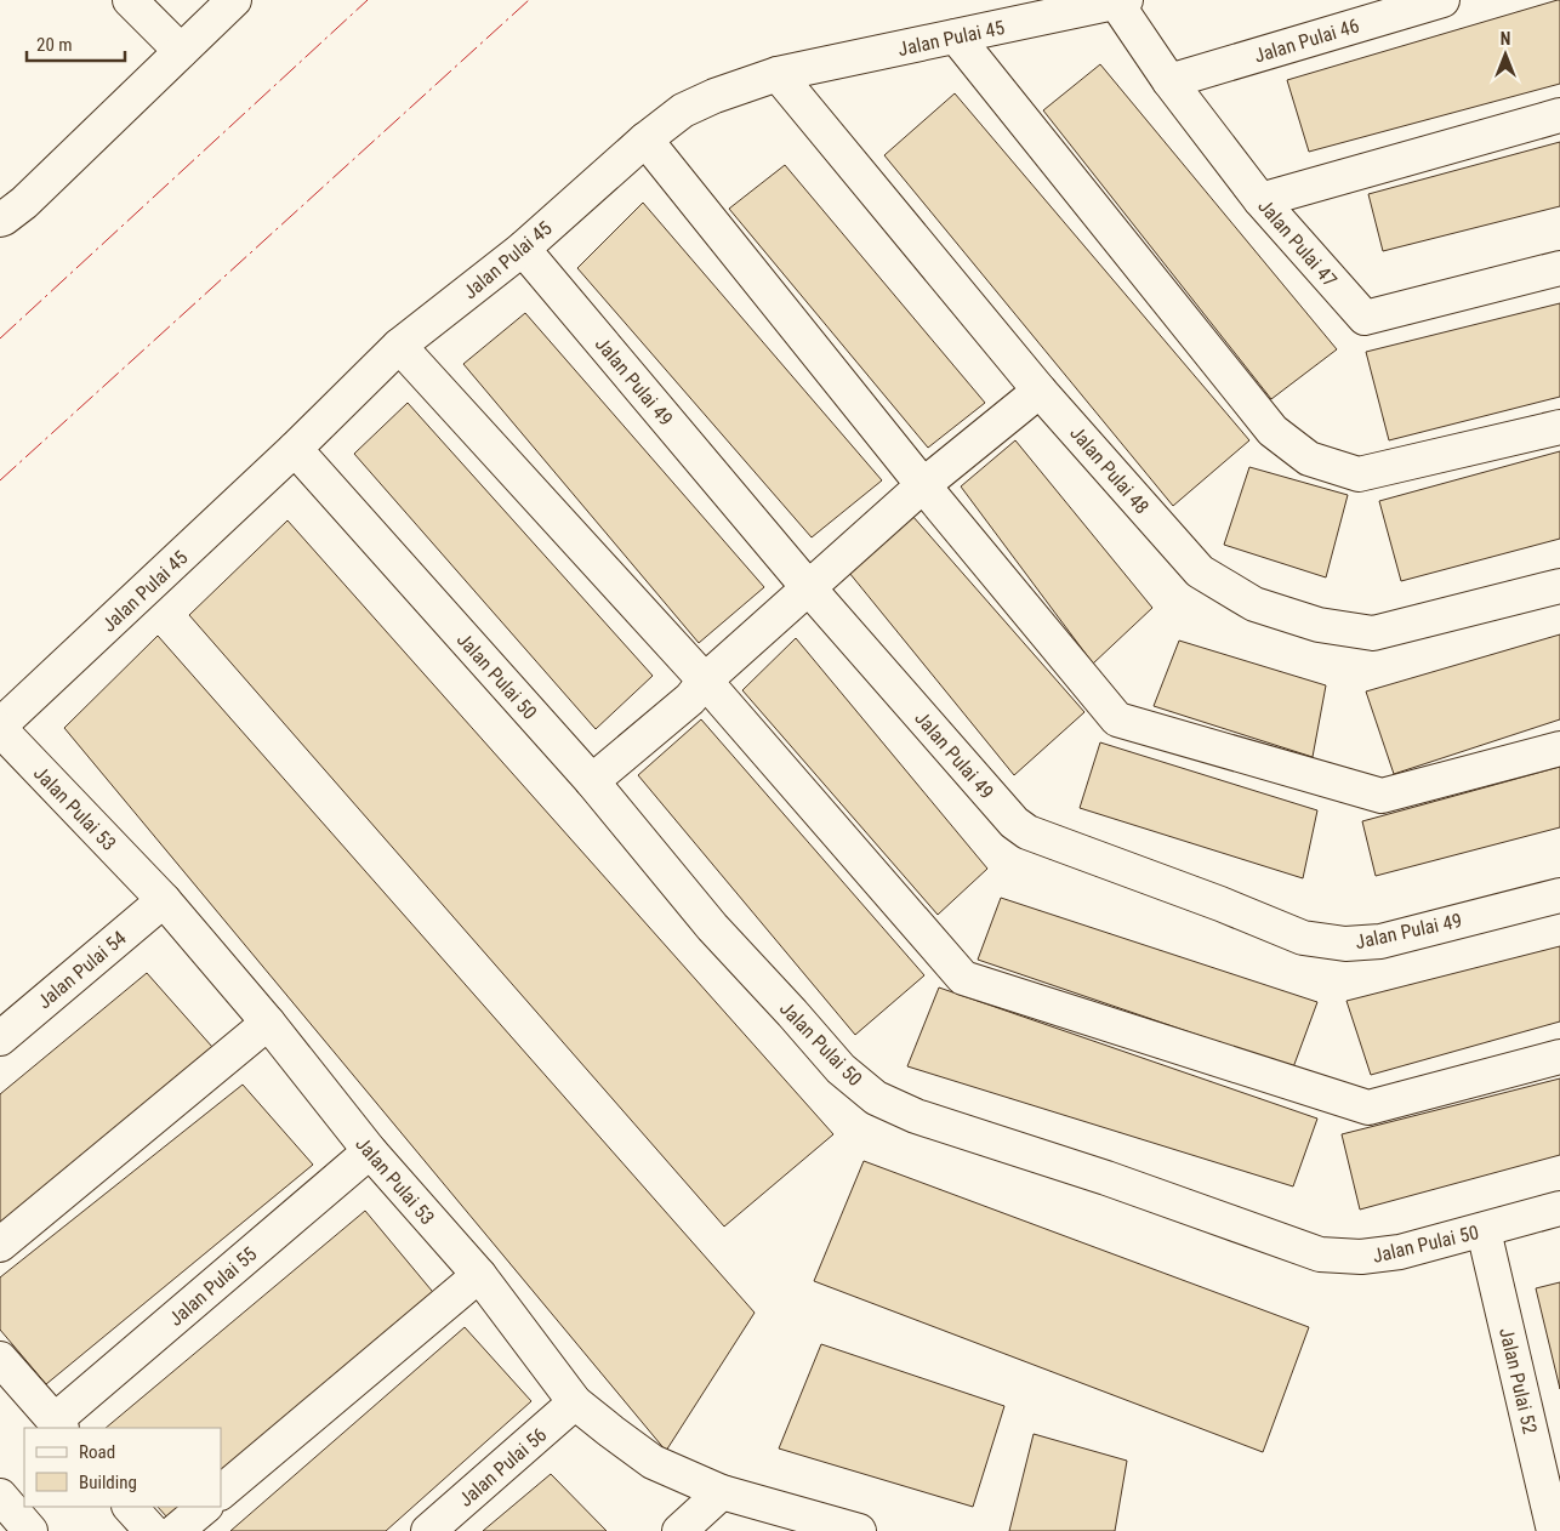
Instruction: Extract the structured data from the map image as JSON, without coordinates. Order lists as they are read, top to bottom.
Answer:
{
  "streets": {
    "street": [
      "Jalan Pulai 45",
      "Jalan Pulai 46",
      "Jalan Pulai 47",
      "Jalan Pulai 49",
      "Jalan Pulai 48",
      "Jalan Pulai 50",
      "Jalan Pulai 53",
      "Jalan Pulai 54",
      "Jalan Pulai 55",
      "Jalan Pulai 52",
      "Jalan Pulai 56"
    ]
  },
  "crossings": [
    ["Jalan Pulai 45", "Jalan Pulai 47"],
    ["Jalan Pulai 45", "Jalan Pulai 49"],
    ["Jalan Pulai 45", "Jalan Pulai 48"],
    ["Jalan Pulai 45", "Jalan Pulai 50"],
    ["Jalan Pulai 45", "Jalan Pulai 53"],
    ["Jalan Pulai 46", "Jalan Pulai 47"],
    ["Jalan Pulai 50", "Jalan Pulai 52"],
    ["Jalan Pulai 53", "Jalan Pulai 54"],
    ["Jalan Pulai 53", "Jalan Pulai 55"],
    ["Jalan Pulai 53", "Jalan Pulai 56"]
  ],
  "legend": ["Road", "Building"],
  "scale_bar": "20 m",
  "north": "top"
}
